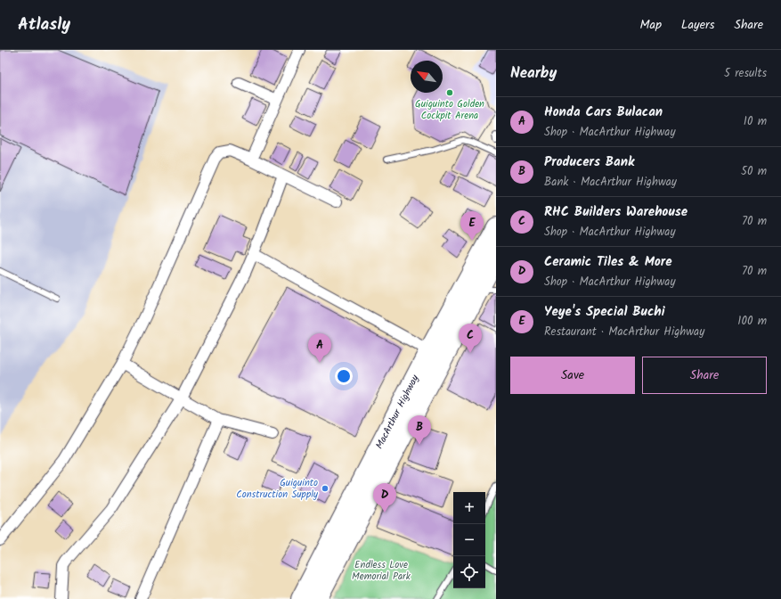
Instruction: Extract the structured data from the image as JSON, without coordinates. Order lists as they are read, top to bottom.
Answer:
{
  "streets": {
    "highway": ["MacArthur Highway"]
  },
  "parks": ["Endless Love Memorial Park"],
  "places": ["Guiguinto Golden Cockpit Arena", "Guiguinto Construction Supply"],
  "north": "top left",
  "page": {
    "header": "Atlasly",
    "nav": ["Map", "Layers", "Share"],
    "heading": ["Nearby", "5 results"],
    "list": [
      {
        "mark": "A",
        "name": "Honda Cars Bulacan",
        "note": "Shop · MacArthur Highway",
        "value": "10 m"
      },
      {
        "mark": "B",
        "name": "Producers Bank",
        "note": "Bank · MacArthur Highway",
        "value": "50 m"
      },
      {
        "mark": "C",
        "name": "RHC Builders Warehouse",
        "note": "Shop · MacArthur Highway",
        "value": "70 m"
      },
      {
        "mark": "D",
        "name": "Ceramic Tiles & More",
        "note": "Shop · MacArthur Highway",
        "value": "70 m"
      },
      {
        "mark": "E",
        "name": "Yeye's Special Buchi",
        "note": "Restaurant · MacArthur Highway",
        "value": "100 m"
      }
    ],
    "pins": [
      "E",
      "C",
      "A",
      "B",
      "D"
    ],
    "buttons": ["Save", "Share"],
    "map_buttons": ["+", "−"]
  }
}
